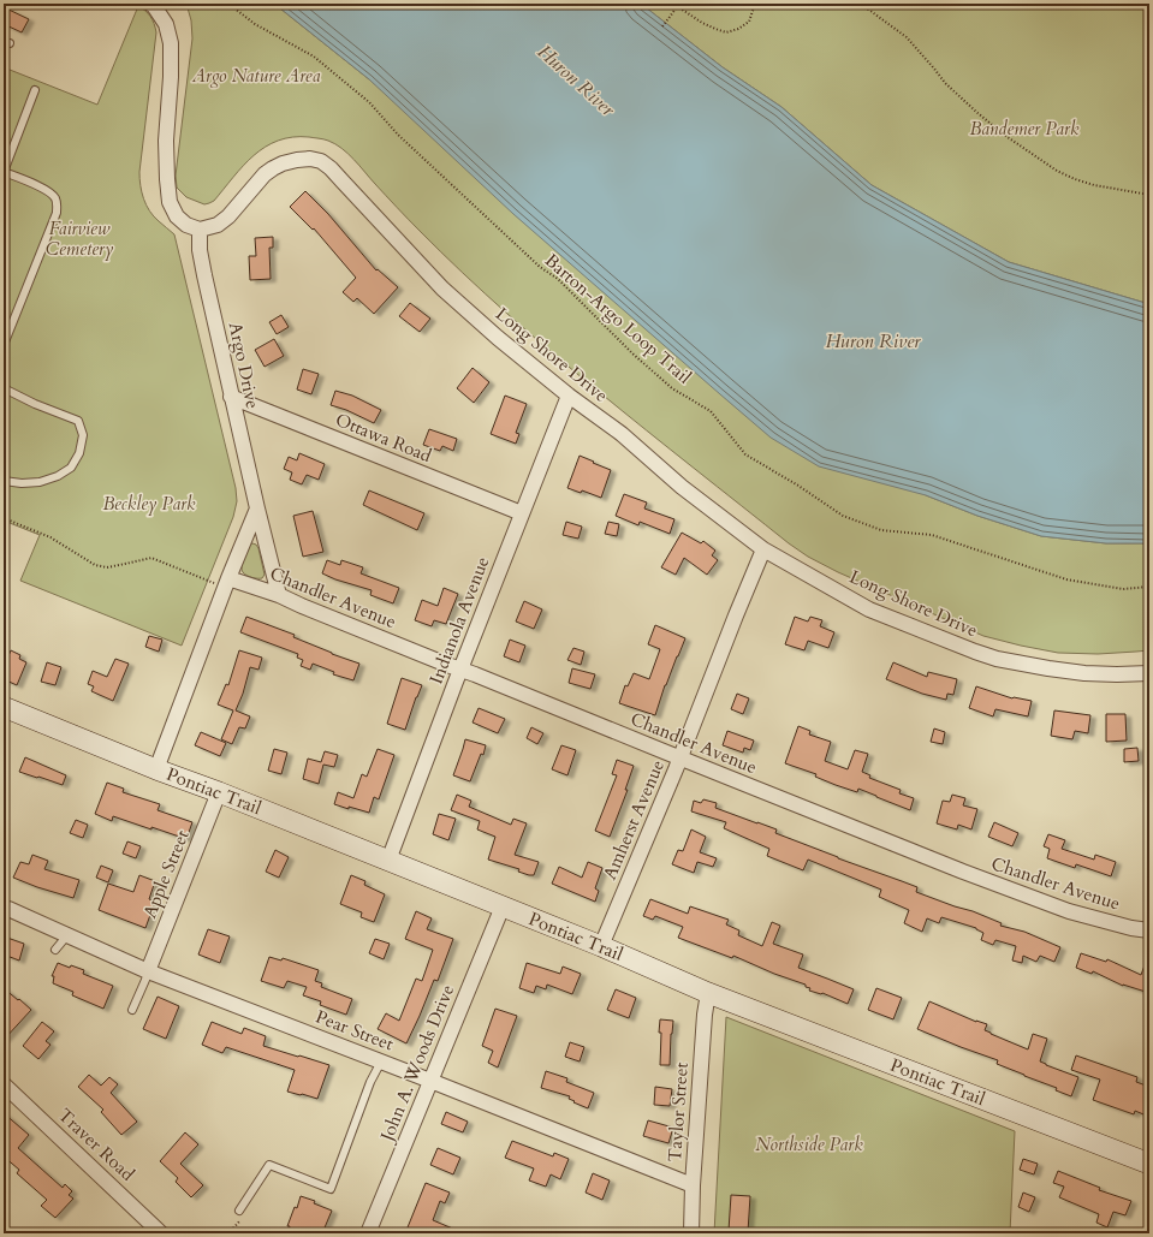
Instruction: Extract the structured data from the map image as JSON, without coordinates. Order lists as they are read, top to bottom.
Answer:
{
  "streets": {
    "main road": ["Pontiac Trail"],
    "street": [
      "Long Shore Drive",
      "Argo Drive",
      "Ottawa Road",
      "Chandler Avenue",
      "Indianola Avenue",
      "Amherst Avenue",
      "Apple Street",
      "Pear Street",
      "John A. Woods Drive",
      "Taylor Street",
      "Traver Road"
    ],
    "path": ["Barton-Argo Loop Trail"]
  },
  "crossings": [
    ["Long Shore Drive", "Argo Drive"],
    ["Long Shore Drive", "Indianola Avenue"],
    ["Long Shore Drive", "Amherst Avenue"],
    ["Argo Drive", "Ottawa Road"],
    ["Argo Drive", "Chandler Avenue"],
    ["Ottawa Road", "Indianola Avenue"],
    ["Chandler Avenue", "Indianola Avenue"],
    ["Chandler Avenue", "Amherst Avenue"],
    ["Indianola Avenue", "Pontiac Trail"],
    ["Pontiac Trail", "Amherst Avenue"],
    ["Pontiac Trail", "Apple Street"],
    ["Pontiac Trail", "John A. Woods Drive"],
    ["Pontiac Trail", "Taylor Street"],
    ["Apple Street", "Pear Street"],
    ["Pear Street", "John A. Woods Drive"],
    ["Pear Street", "Taylor Street"]
  ],
  "water": ["Huron River"],
  "parks": [
    "Argo Nature Area",
    "Bandemer Park",
    "Fairview Cemetery",
    "Beckley Park",
    "Northside Park"
  ]
}
